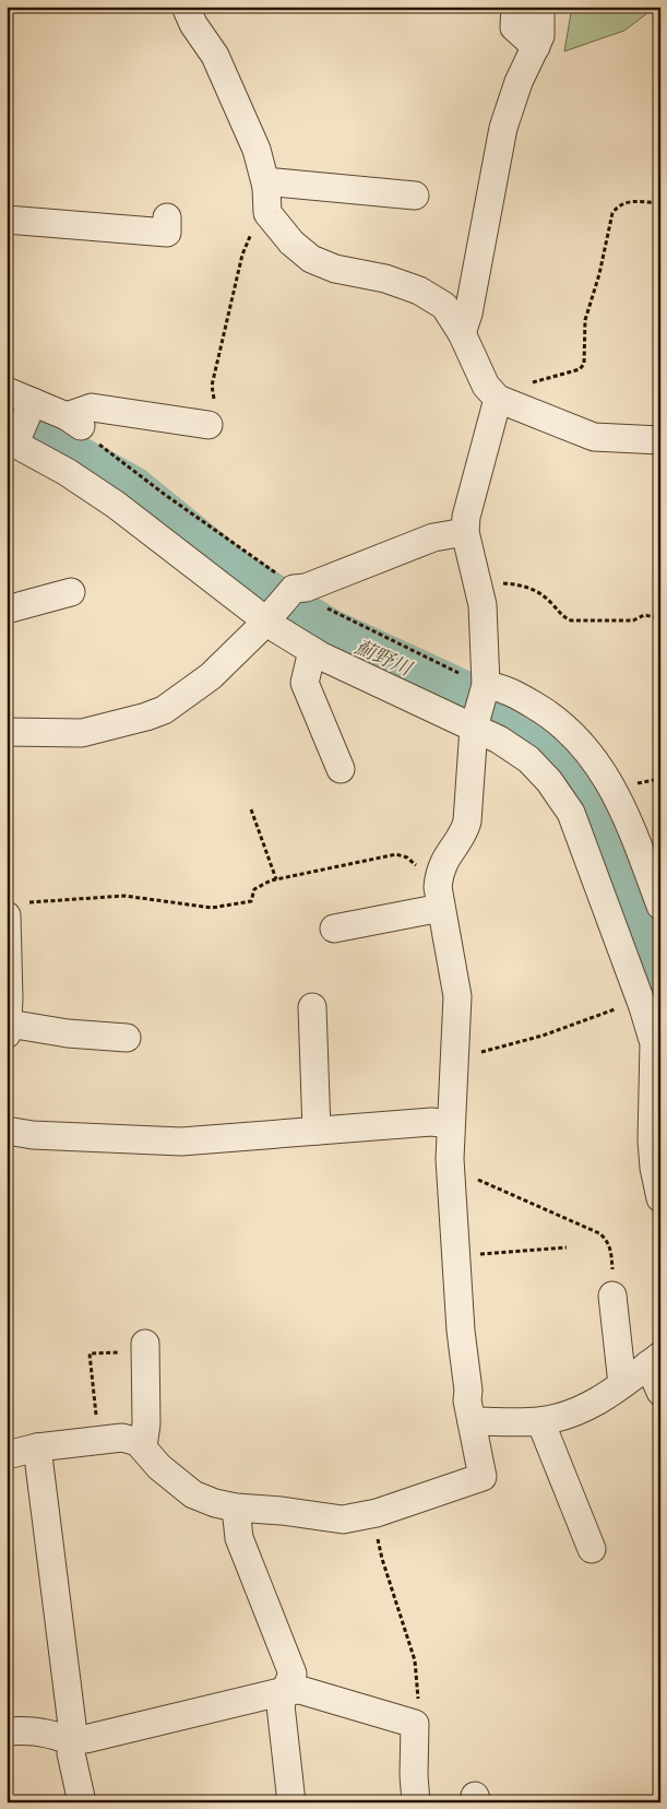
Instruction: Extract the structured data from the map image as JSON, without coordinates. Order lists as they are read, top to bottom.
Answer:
{
  "water": ["薊野川"]
}
